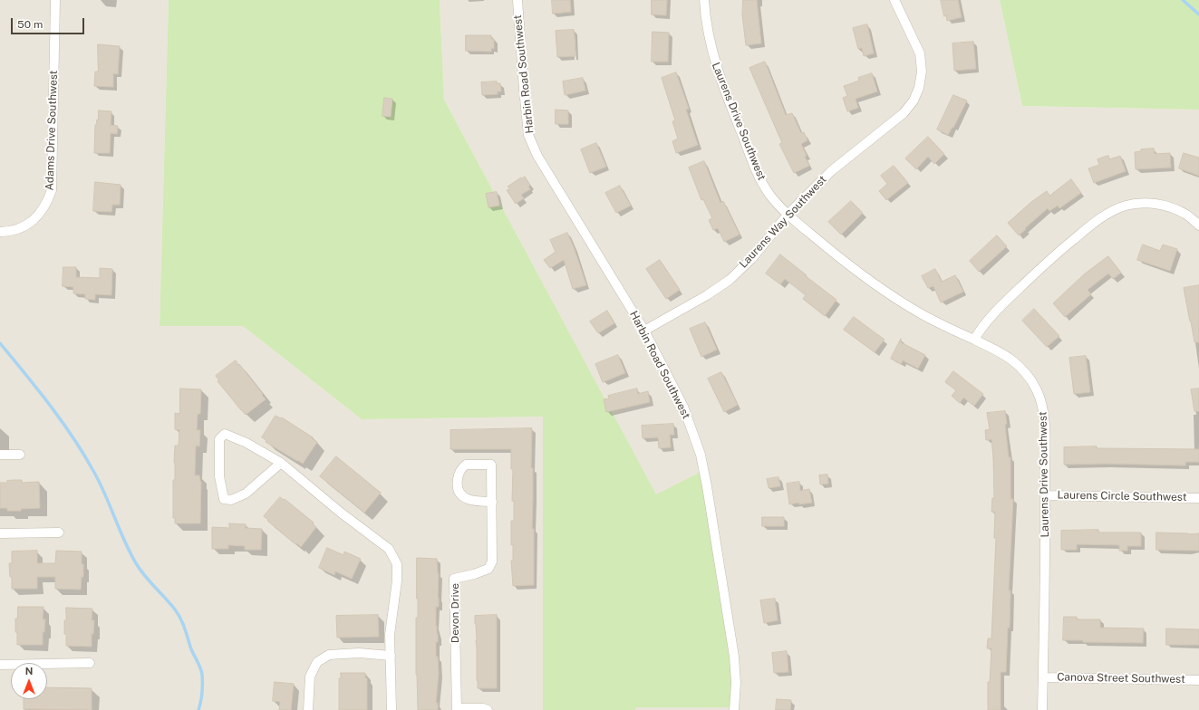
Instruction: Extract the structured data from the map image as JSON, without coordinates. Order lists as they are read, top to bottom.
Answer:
{
  "streets": {
    "street": [
      "Harbin Road Southwest",
      "Laurens Drive Southwest",
      "Adams Drive Southwest",
      "Laurens Way Southwest",
      "Laurens Circle Southwest",
      "Devon Drive",
      "Canova Street Southwest"
    ]
  },
  "crossings": [
    ["Harbin Road Southwest", "Laurens Way Southwest"],
    ["Laurens Drive Southwest", "Laurens Way Southwest"],
    ["Laurens Drive Southwest", "Laurens Circle Southwest"],
    ["Laurens Drive Southwest", "Canova Street Southwest"]
  ],
  "scale_bar": "50 m",
  "north": "top"
}
